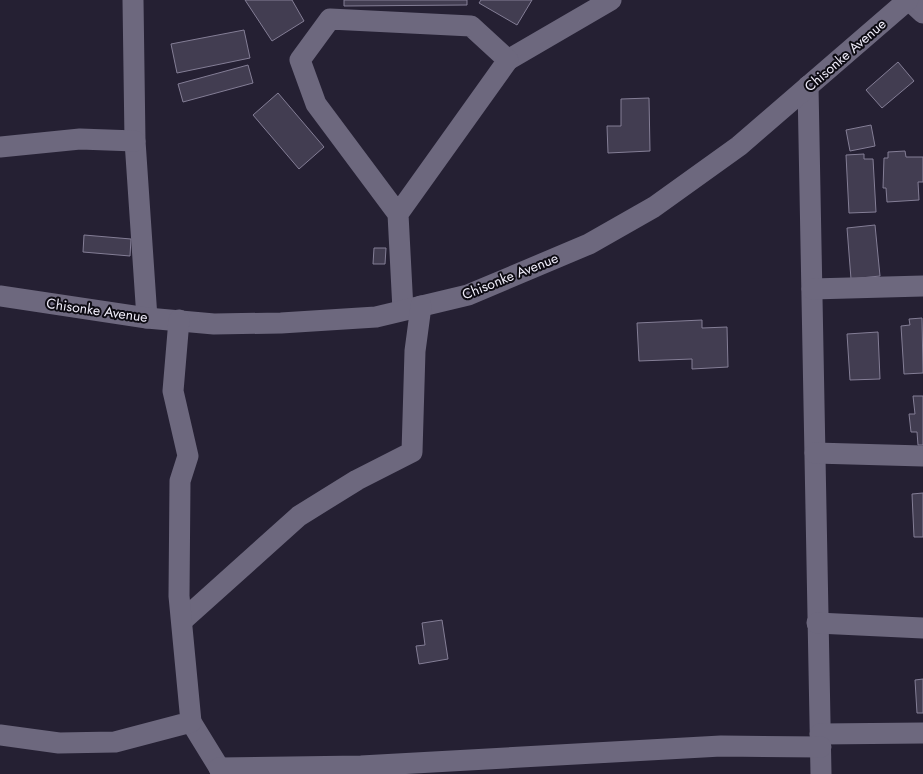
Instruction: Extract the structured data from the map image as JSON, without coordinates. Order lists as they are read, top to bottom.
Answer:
{
  "streets": {
    "street": ["Chisonke Avenue"]
  }
}
